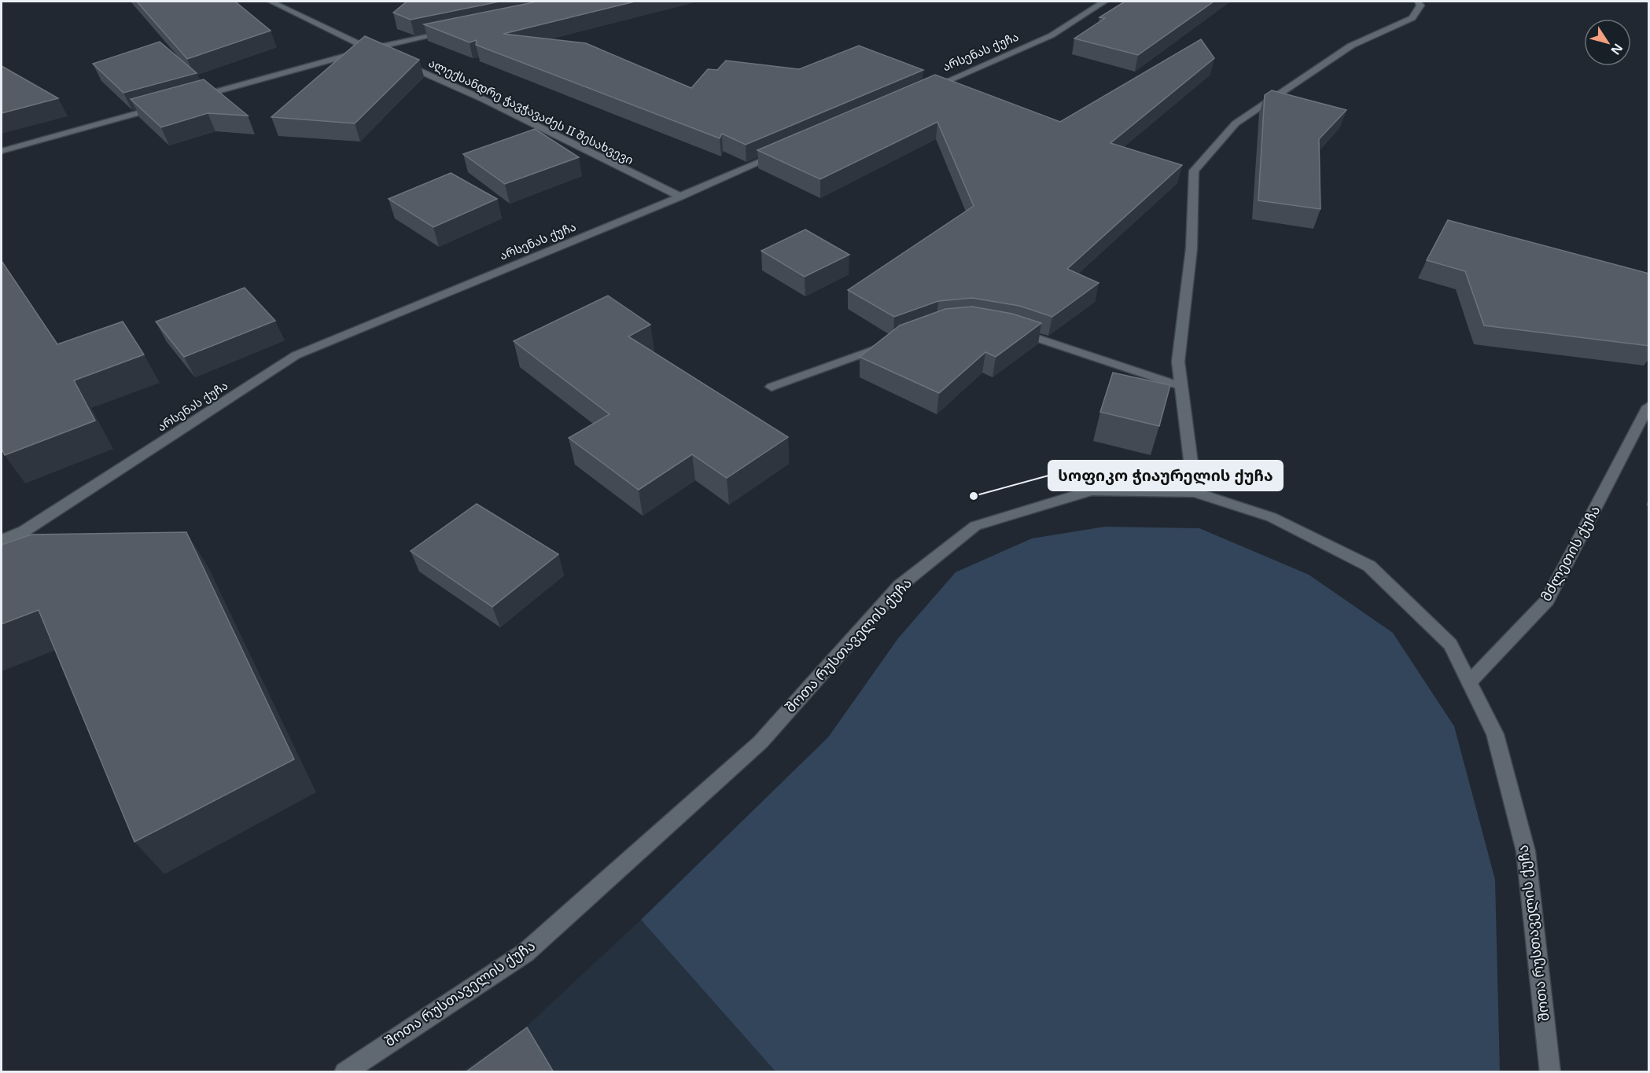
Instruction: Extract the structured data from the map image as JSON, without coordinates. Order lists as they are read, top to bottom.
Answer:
{
  "streets": {
    "street": [
      "არსენას ქუჩა",
      "ალექსანდრე ჭავჭავაძეს II შესახვევი",
      "მძლეთის ქუჩა",
      "შოთა რუსთაველის ქუჩა"
    ]
  },
  "crossings": [
    ["არსენას ქუჩა", "ალექსანდრე ჭავჭავაძეს II შესახვევი"],
    ["მძლეთის ქუჩა", "შოთა რუსთაველის ქუჩა"]
  ],
  "places": ["სოფიკო ჭიაურელის ქუჩა"],
  "north": "bottom right"
}
